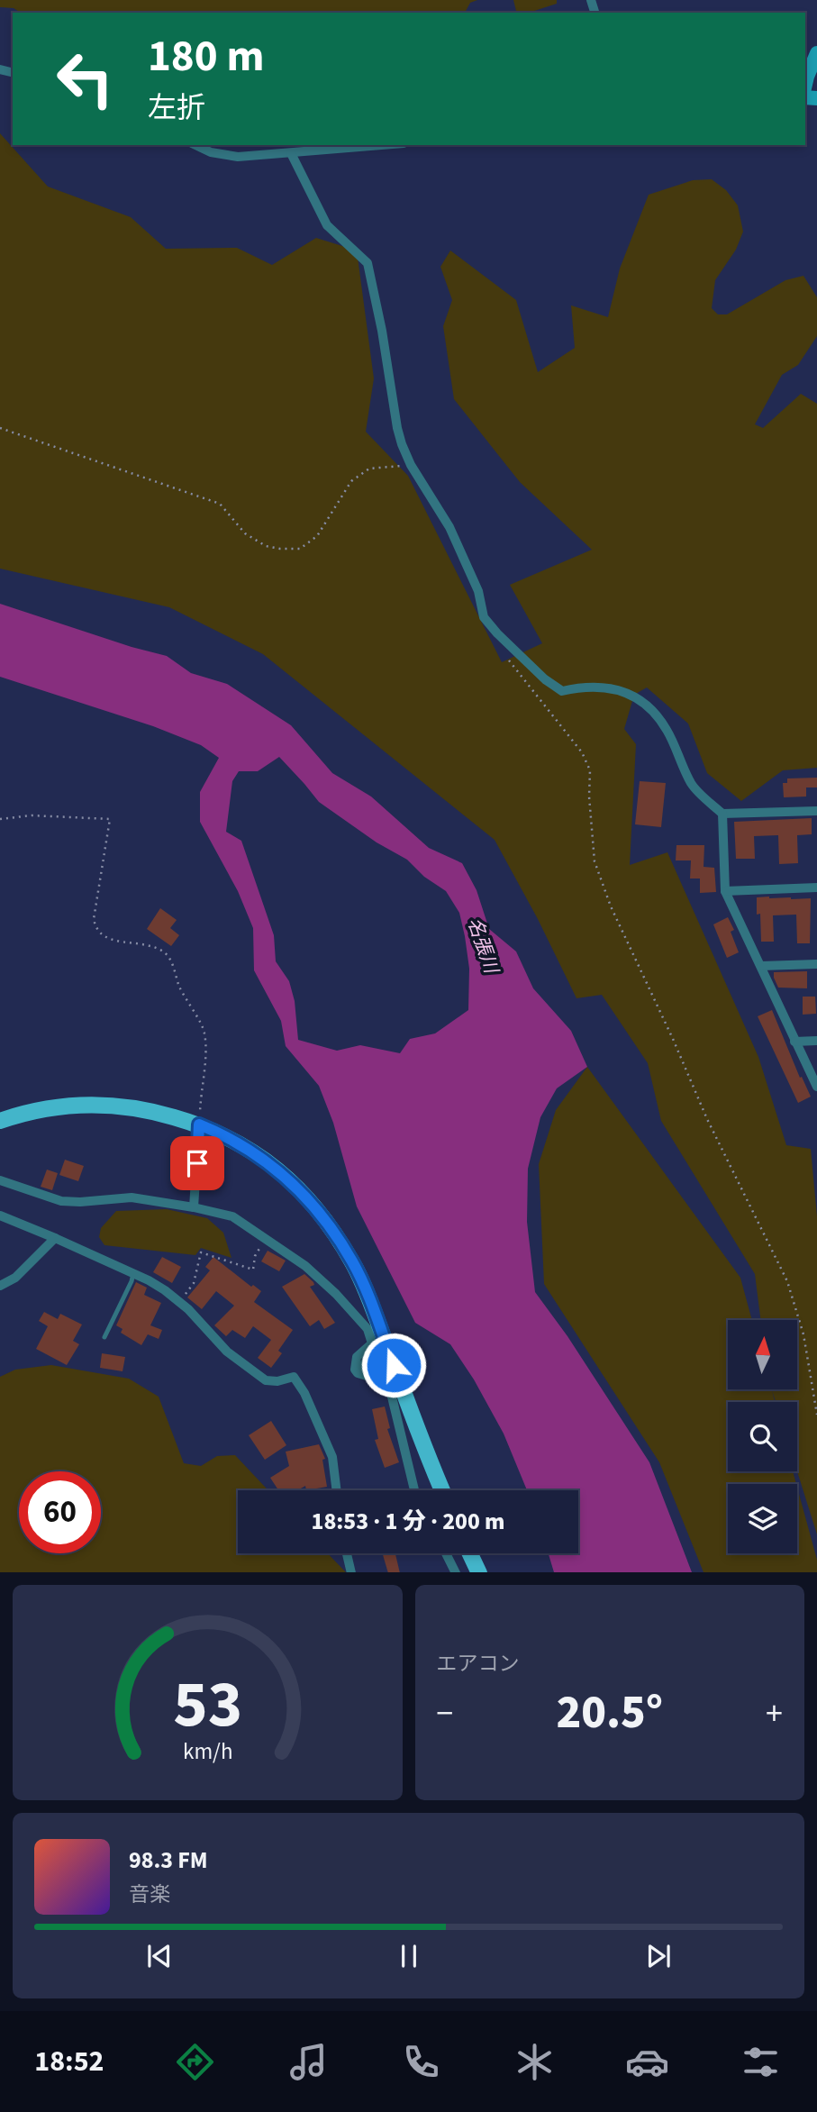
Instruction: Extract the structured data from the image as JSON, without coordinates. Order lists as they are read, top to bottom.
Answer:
{
  "water": ["名張川"],
  "north": "top",
  "page": {
    "turn": ["180 m", "左折"],
    "limit": "60",
    "trip": "18:53 · 1 分 · 200 m",
    "tile": "エアコン",
    "heat": ["−", "20.5°", "+"],
    "song": ["98.3 FM", "音楽"],
    "tabs": "18:52",
    "gauge": ["53", "km/h"]
  }
}
